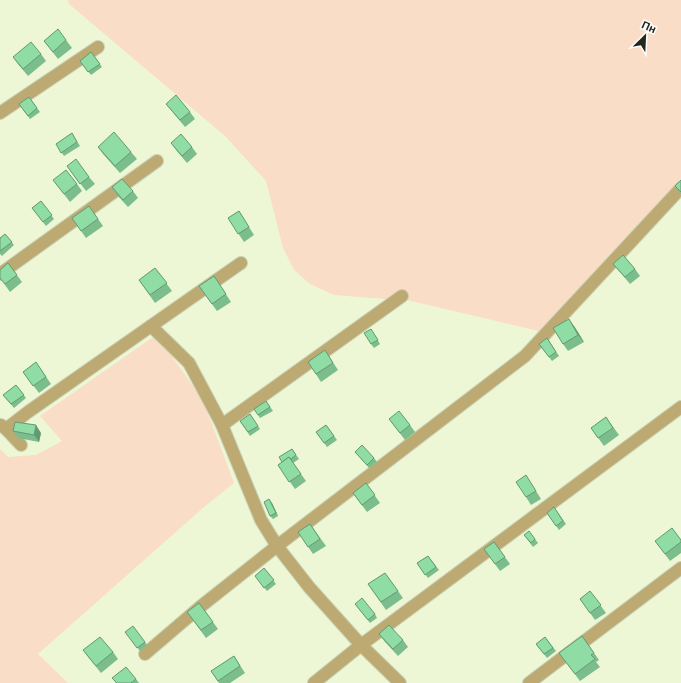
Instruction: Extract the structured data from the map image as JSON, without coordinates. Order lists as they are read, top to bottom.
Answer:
{
  "north": "top right"
}
